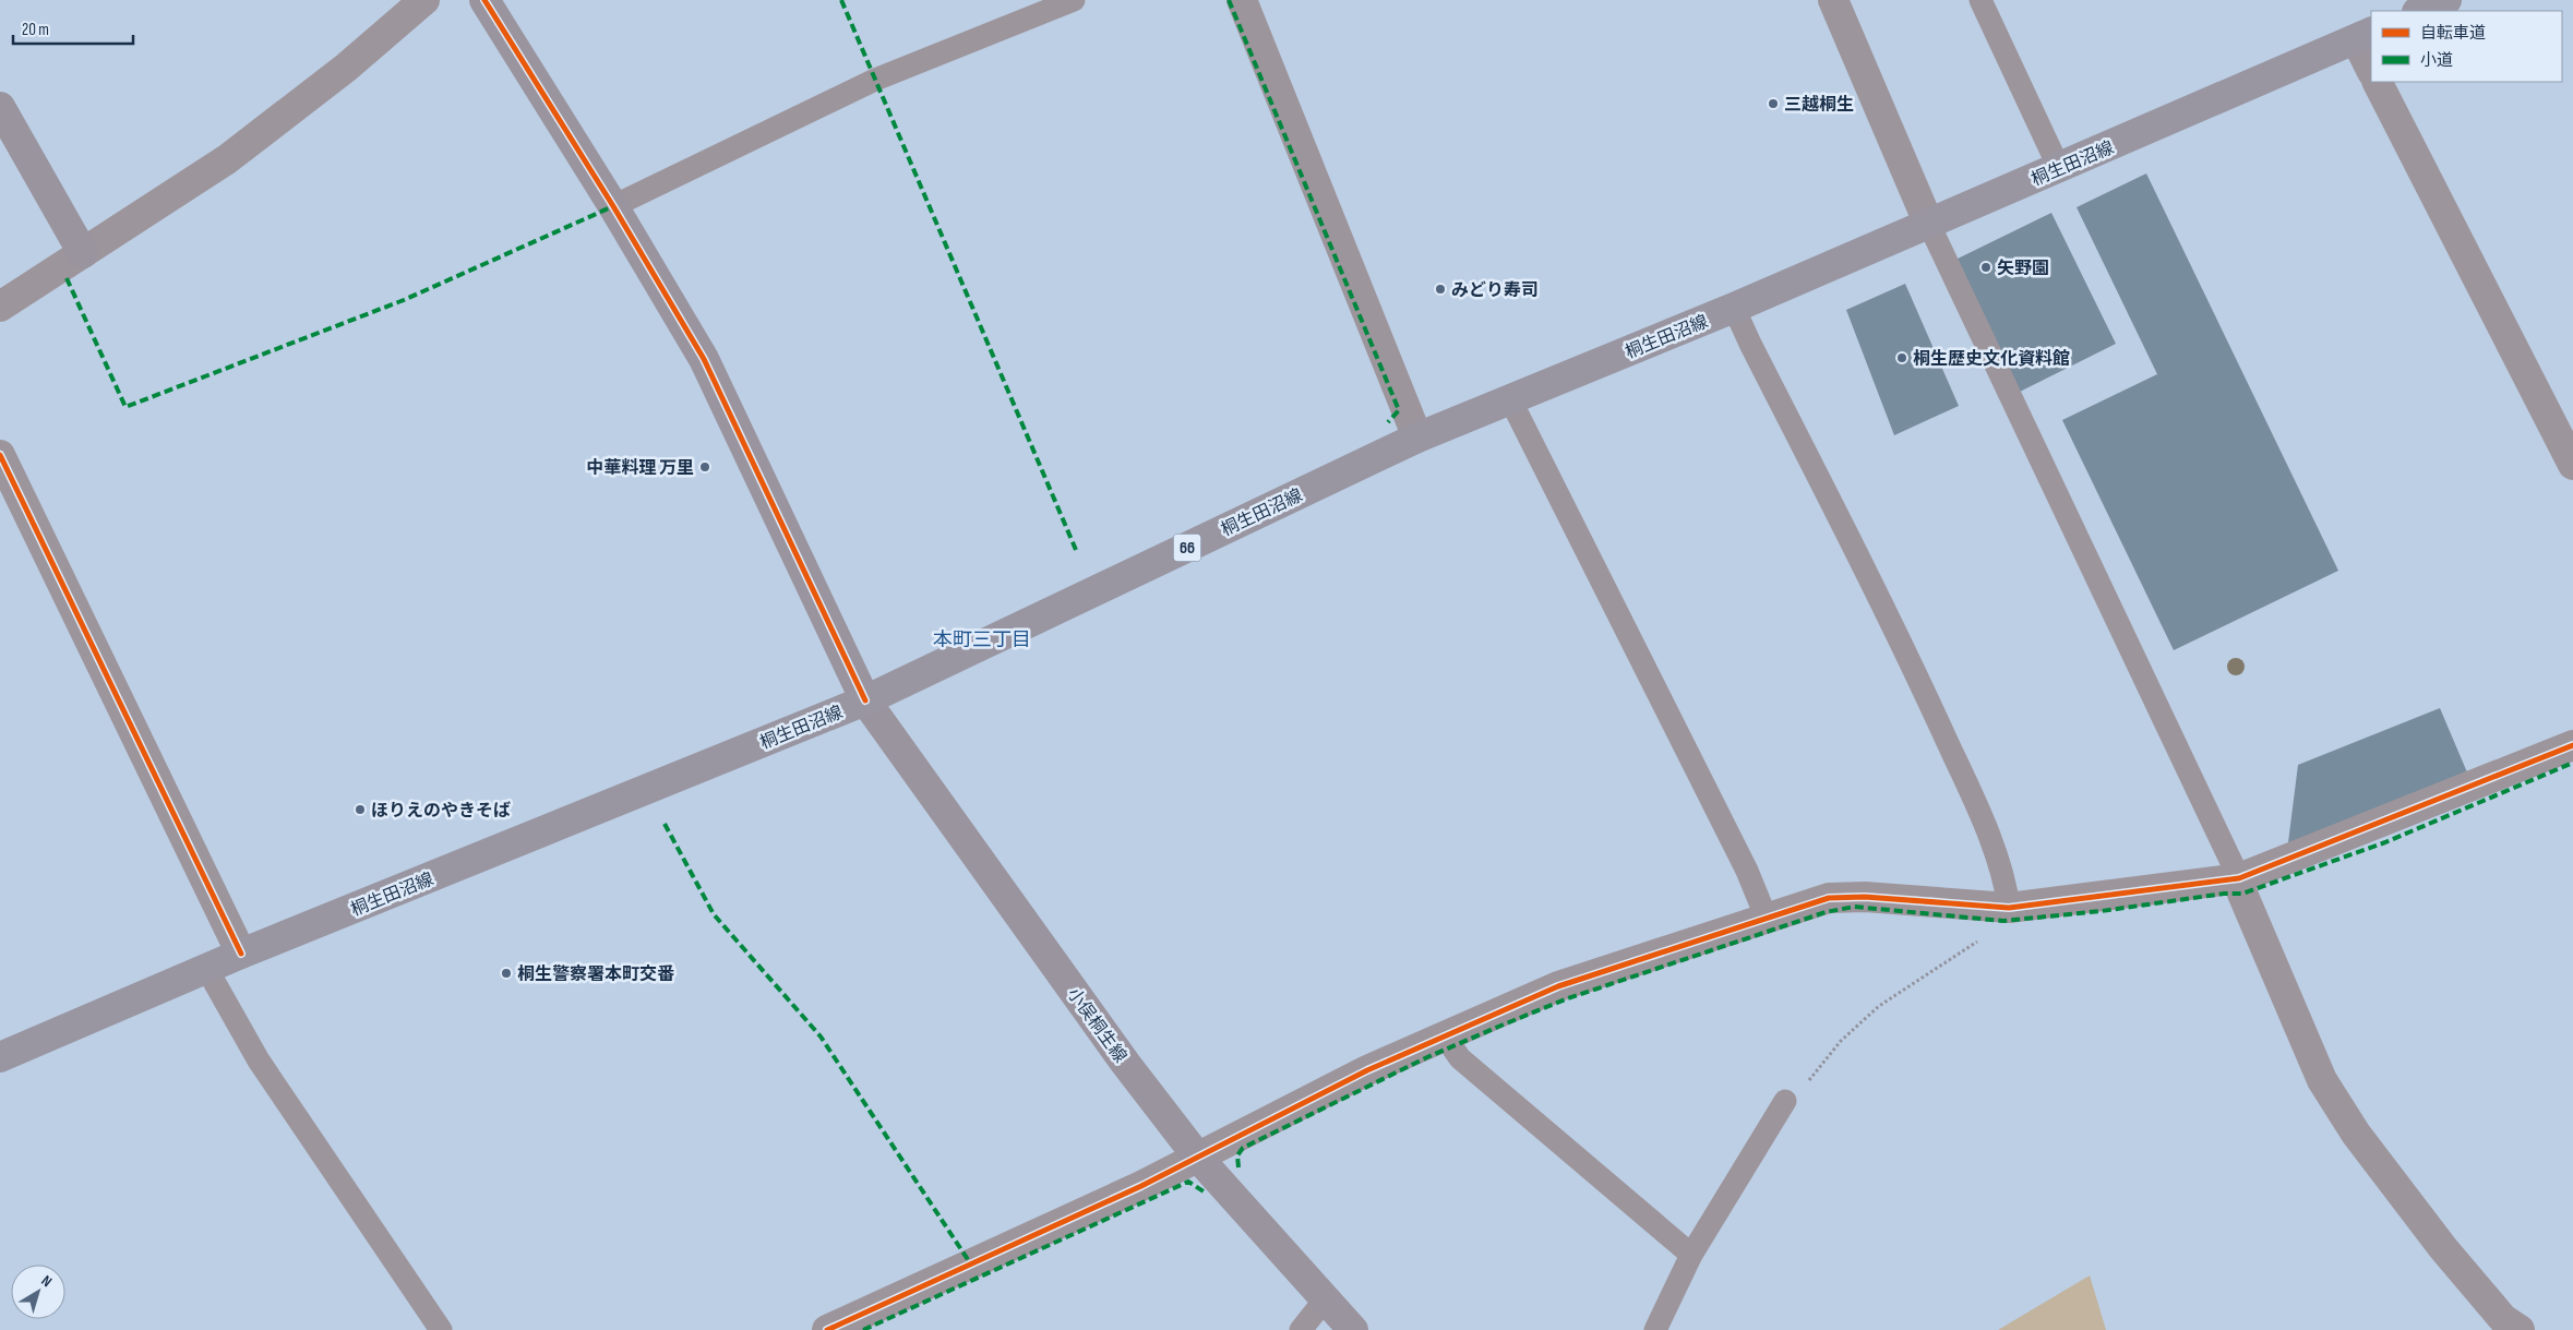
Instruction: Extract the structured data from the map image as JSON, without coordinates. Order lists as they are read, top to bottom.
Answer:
{
  "streets": {
    "main road": ["桐生田沼線", "66"],
    "street": ["小俣桐生線"]
  },
  "crossings": [
    ["桐生田沼線", "小俣桐生線"]
  ],
  "districts": ["本町三丁目"],
  "places": [
    "三越桐生",
    "矢野園",
    "みどり寿司",
    "桐生歴史文化資料館",
    "中華料理 万里",
    "ほりえのやきそば",
    "桐生警察署本町交番"
  ],
  "legend": ["自転車道", "小道"],
  "scale_bar": "20 m",
  "north": "top right"
}
